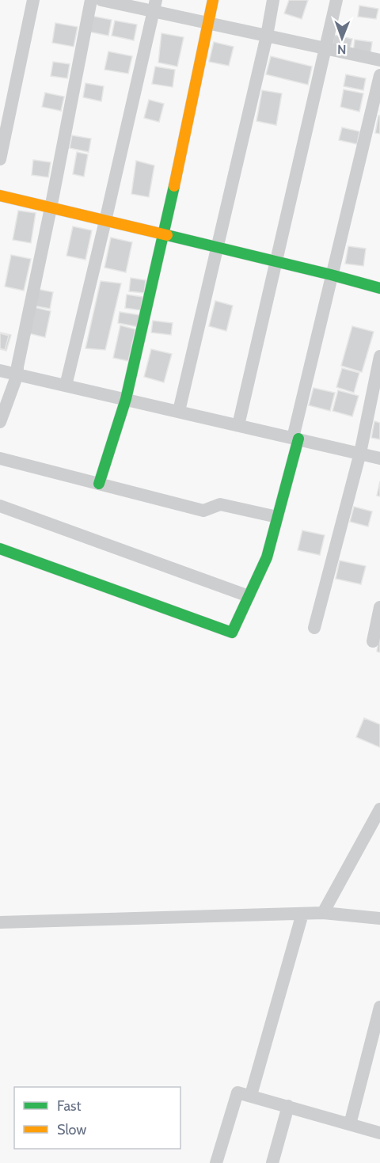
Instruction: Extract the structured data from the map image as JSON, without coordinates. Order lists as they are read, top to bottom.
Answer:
{
  "legend": ["Fast", "Slow"],
  "north": "bottom"
}
